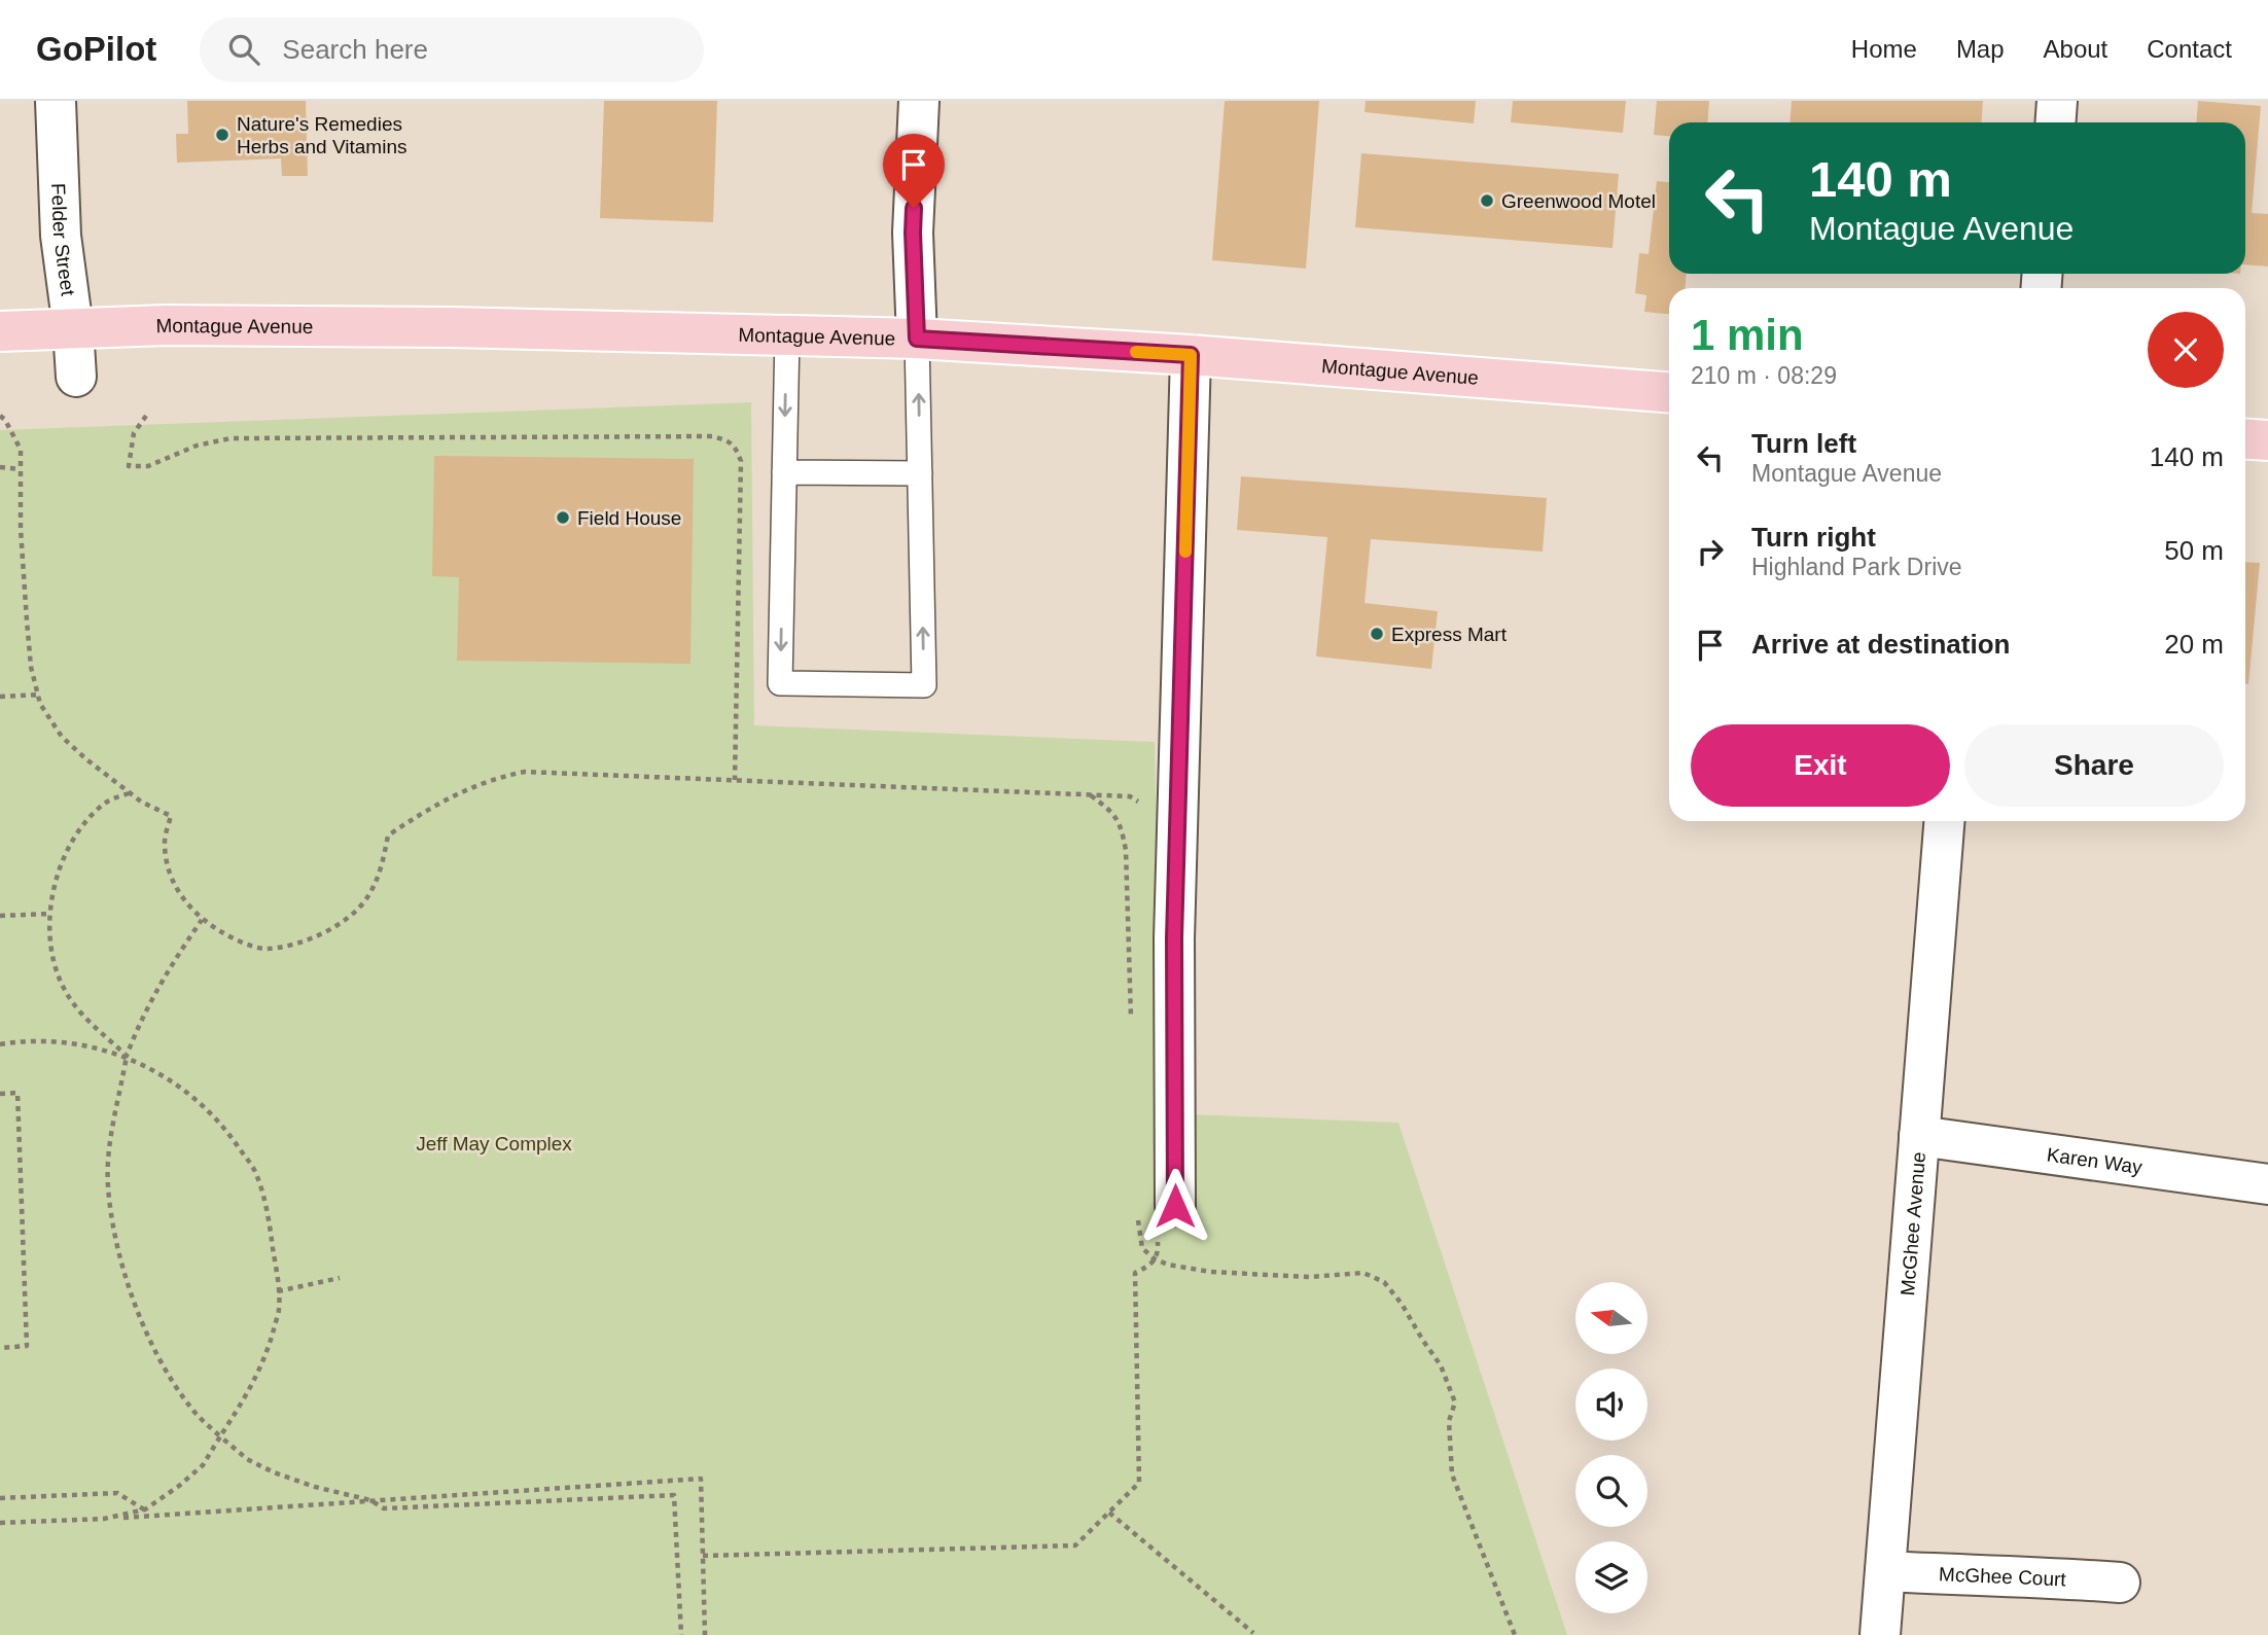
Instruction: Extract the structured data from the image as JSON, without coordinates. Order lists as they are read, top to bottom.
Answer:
{
  "streets": {
    "main road": ["Montague Avenue"],
    "street": [
      "Felder Street",
      "Karen Way",
      "McGhee Avenue",
      "McGhee Court"
    ]
  },
  "crossings": [
    ["Felder Street", "Montague Avenue"],
    ["Karen Way", "McGhee Avenue"],
    ["McGhee Avenue", "McGhee Court"]
  ],
  "parks": ["Jeff May Complex"],
  "places": [
    "Nature's Remedies Herbs and Vitamins",
    "Greenwood Motel",
    "Field House",
    "Express Mart"
  ],
  "north": "left",
  "page": {
    "header": "GoPilot",
    "search": "Search here",
    "nav": [
      "Home",
      "Map",
      "About",
      "Contact"
    ],
    "turn": ["140 m", "Montague Avenue"],
    "heading": ["1 min", "210 m · 08:29"],
    "list": [
      {
        "name": "Turn left",
        "note": "Montague Avenue",
        "value": "140 m"
      },
      {
        "name": "Turn right",
        "note": "Highland Park Drive",
        "value": "50 m"
      },
      {
        "name": "Arrive at destination",
        "value": "20 m"
      }
    ],
    "buttons": ["Exit", "Share"]
  }
}
